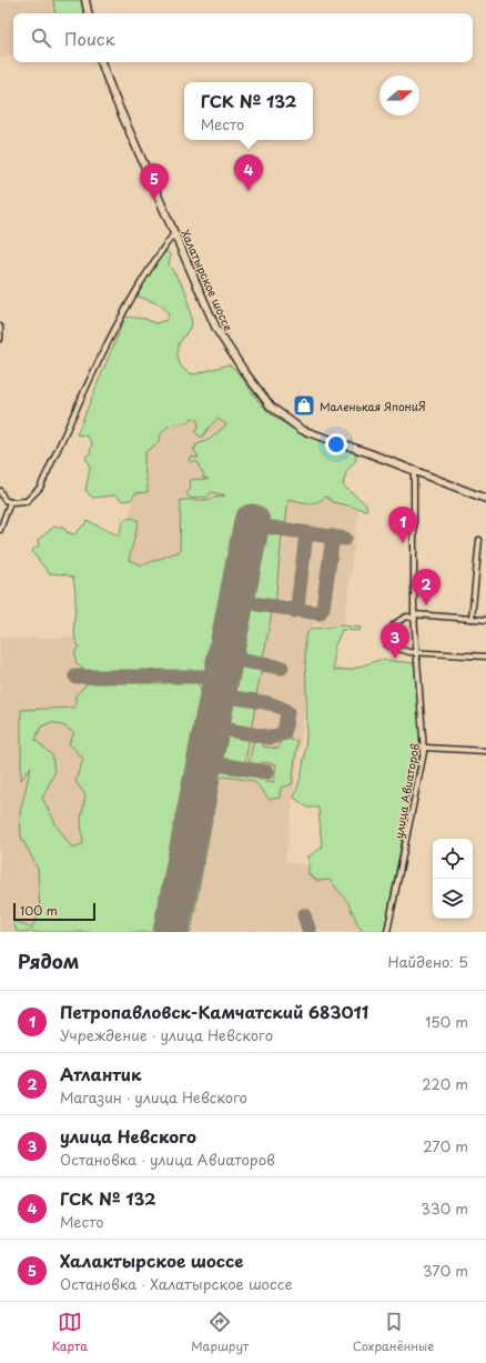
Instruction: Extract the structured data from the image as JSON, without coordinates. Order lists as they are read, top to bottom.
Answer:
{
  "streets": {
    "street": ["Халатырское шоссе", "улица Авиаторов"]
  },
  "crossings": [
    ["Халатырское шоссе", "улица Авиаторов"]
  ],
  "places": {
    "shop": ["Маленькая ЯпониЯ"]
  },
  "scale_bar": "100 m",
  "north": "right",
  "page": {
    "search": "Поиск",
    "popup": ["ГСК № 132", "Место"],
    "pins": [
      "4",
      "5",
      "1",
      "2",
      "3"
    ],
    "scale": "100 m",
    "heading": ["Рядом", "Найдено: 5"],
    "list": [
      {
        "mark": "1",
        "name": "Петропавловск-Камчатский 683011",
        "note": "Учреждение · улица Невского",
        "value": "150 m"
      },
      {
        "mark": "2",
        "name": "Атлантик",
        "note": "Магазин · улица Невского",
        "value": "220 m"
      },
      {
        "mark": "3",
        "name": "улица Невского",
        "note": "Остановка · улица Авиаторов",
        "value": "270 m"
      },
      {
        "mark": "4",
        "name": "ГСК № 132",
        "note": "Место",
        "value": "330 m"
      },
      {
        "mark": "5",
        "name": "Халактырское шоссе",
        "note": "Остановка · Халатырское шоссе",
        "value": "370 m"
      }
    ],
    "nav": ["Карта", "Маршрут", "Сохранённые"]
  }
}
